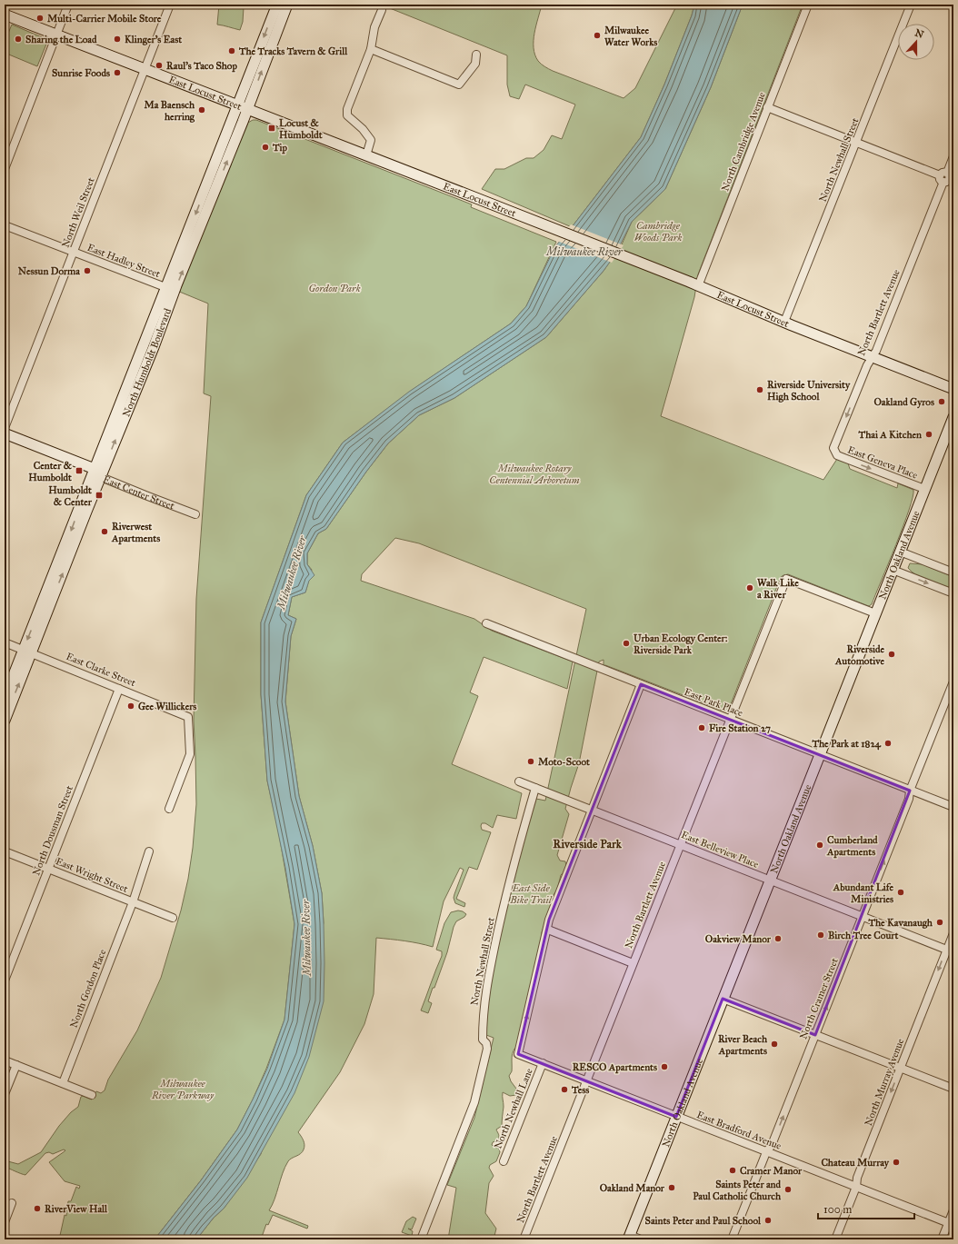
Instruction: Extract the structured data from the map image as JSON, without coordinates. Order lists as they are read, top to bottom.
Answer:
{
  "streets": {
    "main road": [
      "East Locust Street",
      "North Humboldt Boulevard",
      "East Center Street",
      "North Oakland Avenue"
    ],
    "street": [
      "North Cambridge Avenue",
      "North Newhall Street",
      "North Weil Street",
      "East Hadley Street",
      "North Bartlett Avenue",
      "East Geneva Place",
      "East Clarke Street",
      "East Park Place",
      "North Dousman Street",
      "East Belleview Place",
      "East Wright Street",
      "North Gordon Place",
      "North Cramer Street",
      "North Murray Avenue",
      "North Newhall Lane",
      "East Bradford Avenue"
    ]
  },
  "crossings": [
    ["East Locust Street", "North Cambridge Avenue"],
    ["East Locust Street", "North Newhall Street"],
    ["East Locust Street", "North Weil Street"],
    ["East Locust Street", "North Bartlett Avenue"],
    ["East Locust Street", "North Humboldt Boulevard"],
    ["North Newhall Street", "East Belleview Place"],
    ["North Weil Street", "East Hadley Street"],
    ["East Hadley Street", "North Humboldt Boulevard"],
    ["North Bartlett Avenue", "East Geneva Place"],
    ["North Bartlett Avenue", "North Oakland Avenue"],
    ["North Bartlett Avenue", "East Park Place"],
    ["North Bartlett Avenue", "East Belleview Place"],
    ["North Bartlett Avenue", "East Bradford Avenue"],
    ["North Humboldt Boulevard", "East Center Street"],
    ["North Humboldt Boulevard", "East Clarke Street"],
    ["East Geneva Place", "North Oakland Avenue"],
    ["North Oakland Avenue", "East Park Place"],
    ["North Oakland Avenue", "East Belleview Place"],
    ["North Oakland Avenue", "East Bradford Avenue"],
    ["East Clarke Street", "North Dousman Street"],
    ["East Park Place", "North Cramer Street"],
    ["North Dousman Street", "East Wright Street"],
    ["East Belleview Place", "North Cramer Street"],
    ["East Belleview Place", "North Murray Avenue"],
    ["East Wright Street", "North Gordon Place"],
    ["North Cramer Street", "East Bradford Avenue"],
    ["North Murray Avenue", "East Bradford Avenue"],
    ["North Newhall Lane", "East Bradford Avenue"]
  ],
  "one_way": ["East Geneva Place", "North Cramer Street", "North Murray Avenue"],
  "districts": ["Riverside Park"],
  "water": ["Milwaukee River"],
  "parks": [
    "Cambridge Woods Park",
    "Gordon Park",
    "Milwaukee Rotary Centennial Arboretum",
    "East Side Bike Trail",
    "Milwaukee River Parkway"
  ],
  "places": {
    "other": [
      "Multi-Carrier Mobile Store",
      "Milwaukee Water Works",
      "Sharing the Load",
      "Klinger's East",
      "The Tracks Tavern & Grill",
      "Raul's Taco Shop",
      "Sunrise Foods",
      "Ma Baensch herring",
      "Tip",
      "Nessun Dorma",
      "Riverside University High School",
      "Oakland Gyros",
      "Thai A Kitchen",
      "Riverwest Apartments",
      "Walk Like a River",
      "Urban Ecology Center: Riverside Park",
      "Riverside Automotive",
      "Gee Willickers",
      "Fire Station 27",
      "The Park at 1824",
      "Moto-Scoot",
      "Cumberland Apartments",
      "Abundant Life Ministries",
      "The Kavanaugh",
      "Birch Tree Court",
      "Oakview Manor",
      "River Beach Apartments",
      "RESCO Apartments",
      "Tess",
      "Chateau Murray",
      "Cramer Manor",
      "Oakland Manor",
      "Saints Peter and Paul Catholic Church",
      "RiverView Hall",
      "Saints Peter and Paul School"
    ],
    "transit": ["Locust & Humboldt", "Center & Humboldt", "Humboldt & Center"]
  },
  "scale_bar": "100 m",
  "north": "top"
}
